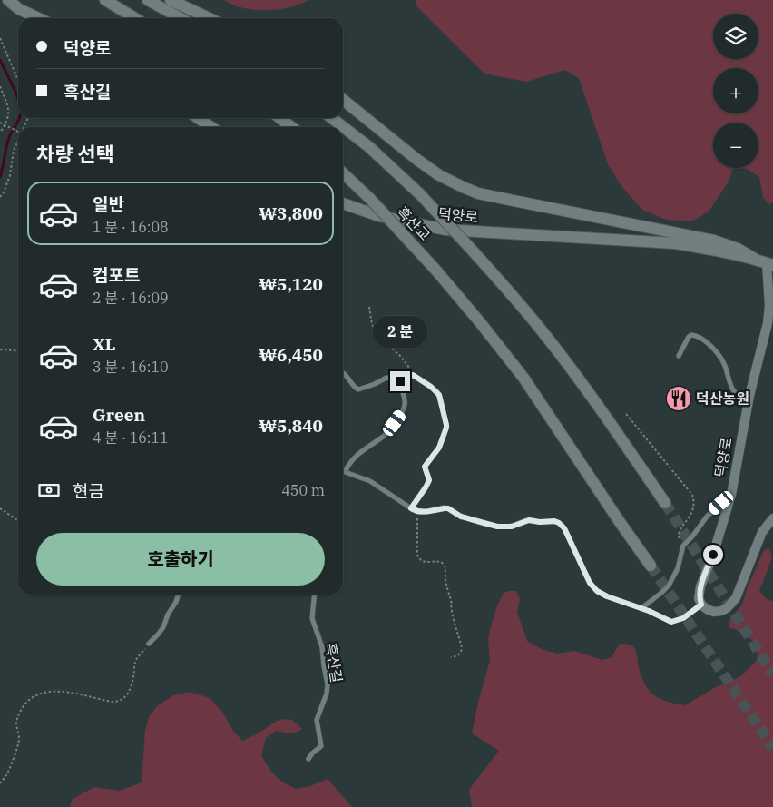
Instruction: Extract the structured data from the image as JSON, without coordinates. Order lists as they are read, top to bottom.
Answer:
{
  "streets": {
    "main road": ["덕양로", "흑산교"],
    "lane": ["흑산길"]
  },
  "crossings": [
    ["덕양로", "흑산교"]
  ],
  "places": {
    "restaurant": ["덕산농원"]
  },
  "page": {
    "map_buttons": ["+", "−"],
    "banner": ["덕양로", "흑산길"],
    "heading": "차량 선택",
    "list": [
      {
        "name": "일반",
        "note": "1 분 · 16:08",
        "value": "₩3,800"
      },
      {
        "name": "컴포트",
        "note": "2 분 · 16:09",
        "value": "₩5,120"
      },
      {
        "name": "XL",
        "note": "3 분 · 16:10",
        "value": "₩6,450"
      },
      {
        "name": "Green",
        "note": "4 분 · 16:11",
        "value": "₩5,840"
      }
    ],
    "bubble": "2 분",
    "pay": ["현금", "450 m"],
    "buttons": "호출하기"
  }
}
